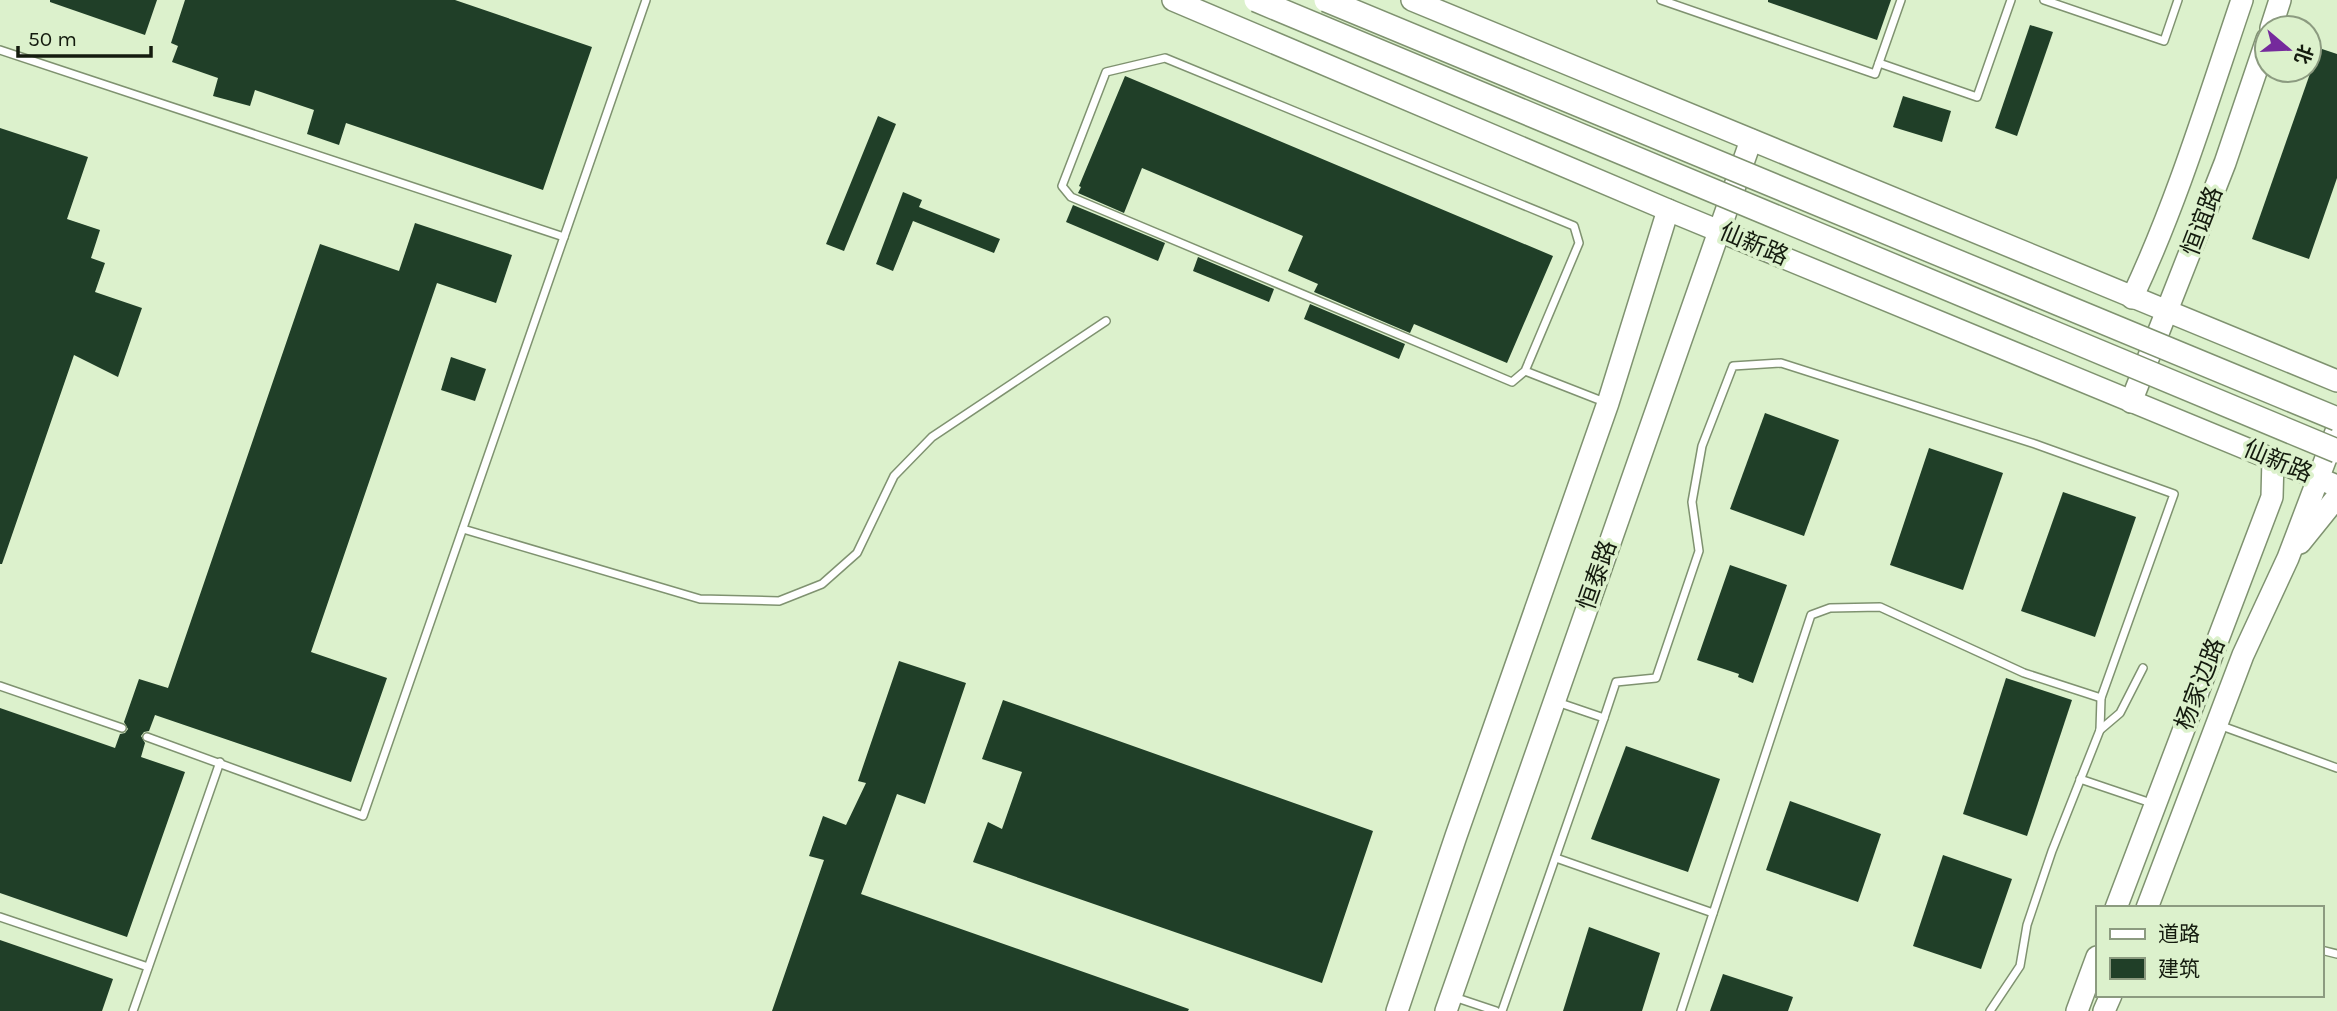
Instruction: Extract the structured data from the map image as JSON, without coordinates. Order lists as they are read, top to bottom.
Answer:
{
  "streets": {
    "main road": [
      "恒谊路",
      "仙新路",
      "恒泰路",
      "杨家边路"
    ]
  },
  "crossings": [
    ["恒谊路", "仙新路"],
    ["仙新路", "恒泰路"],
    ["仙新路", "杨家边路"]
  ],
  "legend": ["道路", "建筑"],
  "scale_bar": "50 m",
  "north": "right"
}
